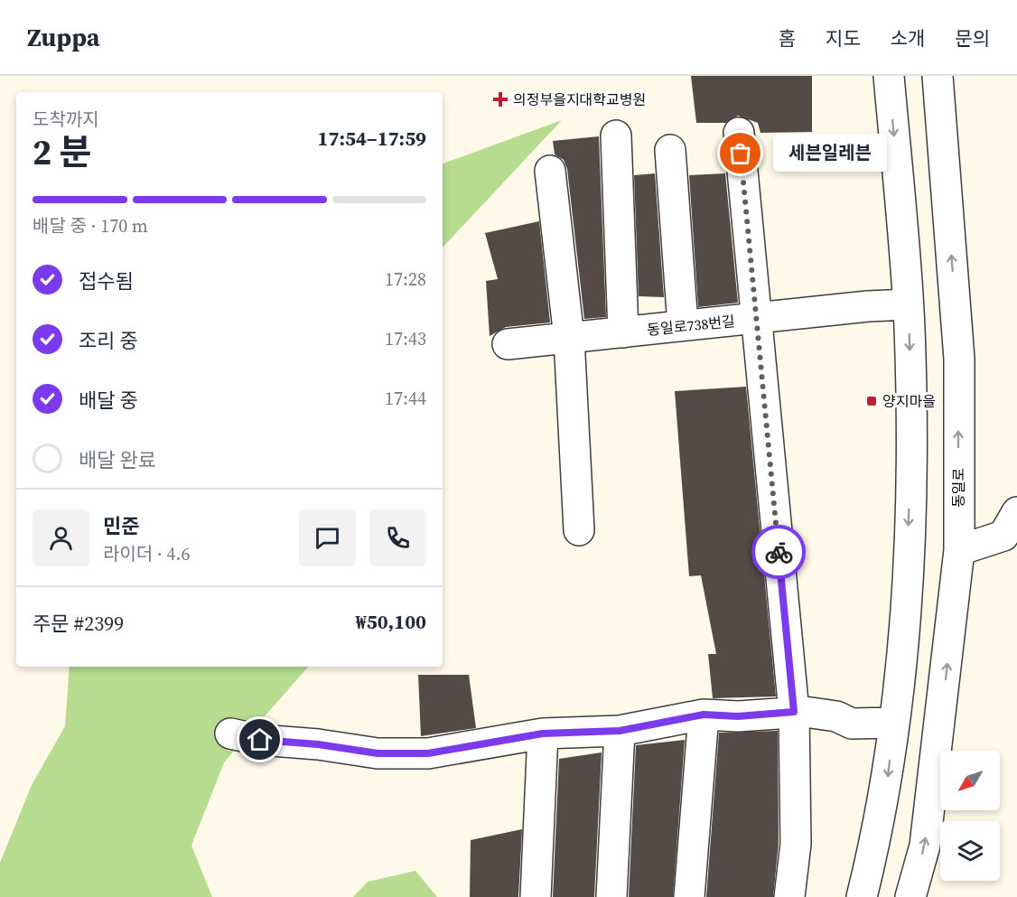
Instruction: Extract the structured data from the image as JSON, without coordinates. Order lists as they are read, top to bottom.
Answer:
{
  "streets": {
    "street": ["동일로738번길", "동일로"]
  },
  "places": {
    "health": ["의정부을지대학교병원"],
    "other": ["세븐일레븐"],
    "transit": ["양지마을"]
  },
  "north": "bottom left",
  "page": {
    "header": "Zuppa",
    "nav": [
      "홈",
      "지도",
      "소개",
      "문의"
    ],
    "heading": ["2 분", "도착까지", "17:54–17:59"],
    "panel": [
      "민준",
      "라이더 · 4.6",
      "주문 #2399",
      "₩50,100"
    ],
    "bubble": "세븐일레븐",
    "bar": "배달 중 · 170 m",
    "list": [
      ["접수됨", "17:28"],
      ["조리 중", "17:43"],
      ["배달 중", "17:44"],
      "배달 완료"
    ]
  }
}
